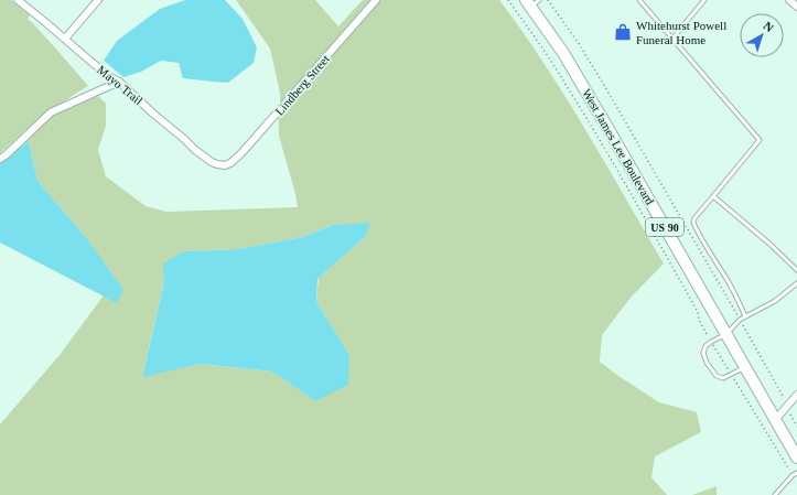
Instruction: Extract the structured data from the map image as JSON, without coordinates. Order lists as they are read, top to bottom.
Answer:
{
  "streets": {
    "main road": ["West James Lee Boulevard", "US 90"],
    "street": ["Mayo Trail", "Lindberg Street"]
  },
  "crossings": [
    ["Mayo Trail", "Lindberg Street"]
  ],
  "places": {
    "shop": ["Whitehurst Powell Funeral Home"]
  },
  "north": "top right"
}
